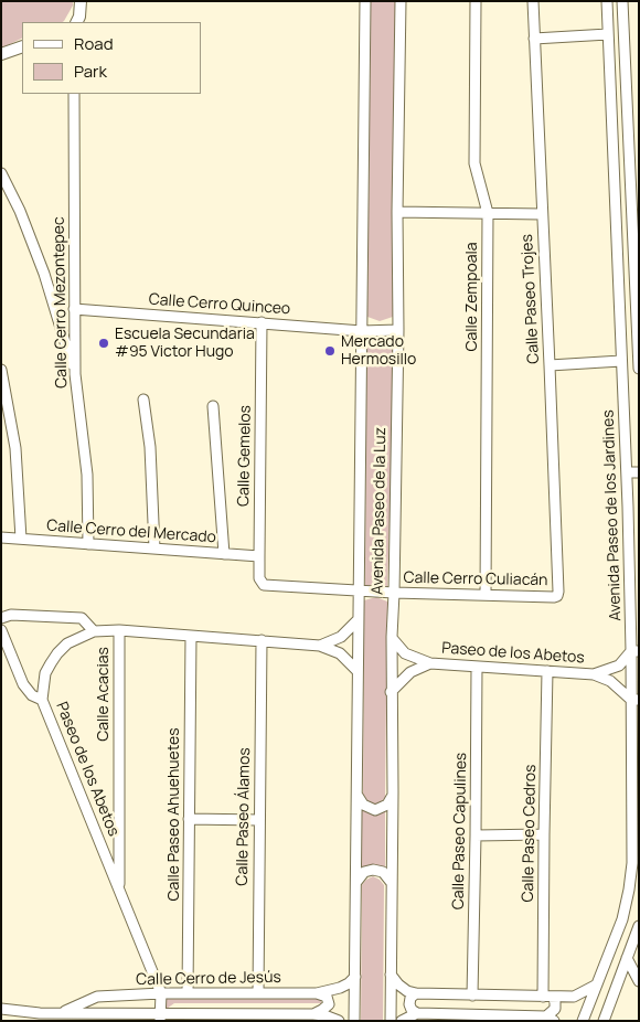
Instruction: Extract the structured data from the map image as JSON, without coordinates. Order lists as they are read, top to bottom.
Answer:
{
  "streets": {
    "street": [
      "Calle Zempoala",
      "Calle Paseo Trojes",
      "Calle Cerro Mezontepec",
      "Calle Cerro Quinceo",
      "Calle Gemelos",
      "Avenida Paseo de la Luz",
      "Avenida Paseo de los Jardines",
      "Calle Cerro del Mercado",
      "Calle Cerro Culiacán",
      "Paseo de los Abetos",
      "Calle Acacias",
      "Calle Paseo Ahuehuetes",
      "Calle Paseo Álamos",
      "Calle Paseo Capulines",
      "Calle Paseo Cedros",
      "Calle Cerro de Jesús"
    ]
  },
  "crossings": [
    ["Calle Zempoala", "Calle Cerro Culiacán"],
    ["Calle Paseo Trojes", "Calle Cerro Culiacán"],
    ["Calle Cerro Mezontepec", "Calle Cerro Quinceo"],
    ["Calle Cerro Mezontepec", "Calle Cerro del Mercado"],
    ["Calle Cerro Quinceo", "Calle Gemelos"],
    ["Calle Cerro Quinceo", "Avenida Paseo de la Luz"],
    ["Calle Gemelos", "Avenida Paseo de la Luz"],
    ["Calle Gemelos", "Calle Cerro del Mercado"],
    ["Calle Gemelos", "Calle Cerro Culiacán"],
    ["Avenida Paseo de la Luz", "Calle Cerro Culiacán"],
    ["Avenida Paseo de la Luz", "Paseo de los Abetos"],
    ["Avenida Paseo de la Luz", "Calle Cerro de Jesús"],
    ["Avenida Paseo de los Jardines", "Paseo de los Abetos"],
    ["Paseo de los Abetos", "Calle Acacias"],
    ["Paseo de los Abetos", "Calle Paseo Ahuehuetes"],
    ["Paseo de los Abetos", "Calle Paseo Álamos"],
    ["Paseo de los Abetos", "Calle Paseo Capulines"],
    ["Paseo de los Abetos", "Calle Paseo Cedros"],
    ["Paseo de los Abetos", "Calle Cerro de Jesús"],
    ["Calle Paseo Ahuehuetes", "Calle Cerro de Jesús"],
    ["Calle Paseo Álamos", "Calle Cerro de Jesús"]
  ],
  "places": ["Escuela Secundaria #95 Victor Hugo", "Mercado Hermosillo"],
  "legend": ["Road", "Park"]
}
